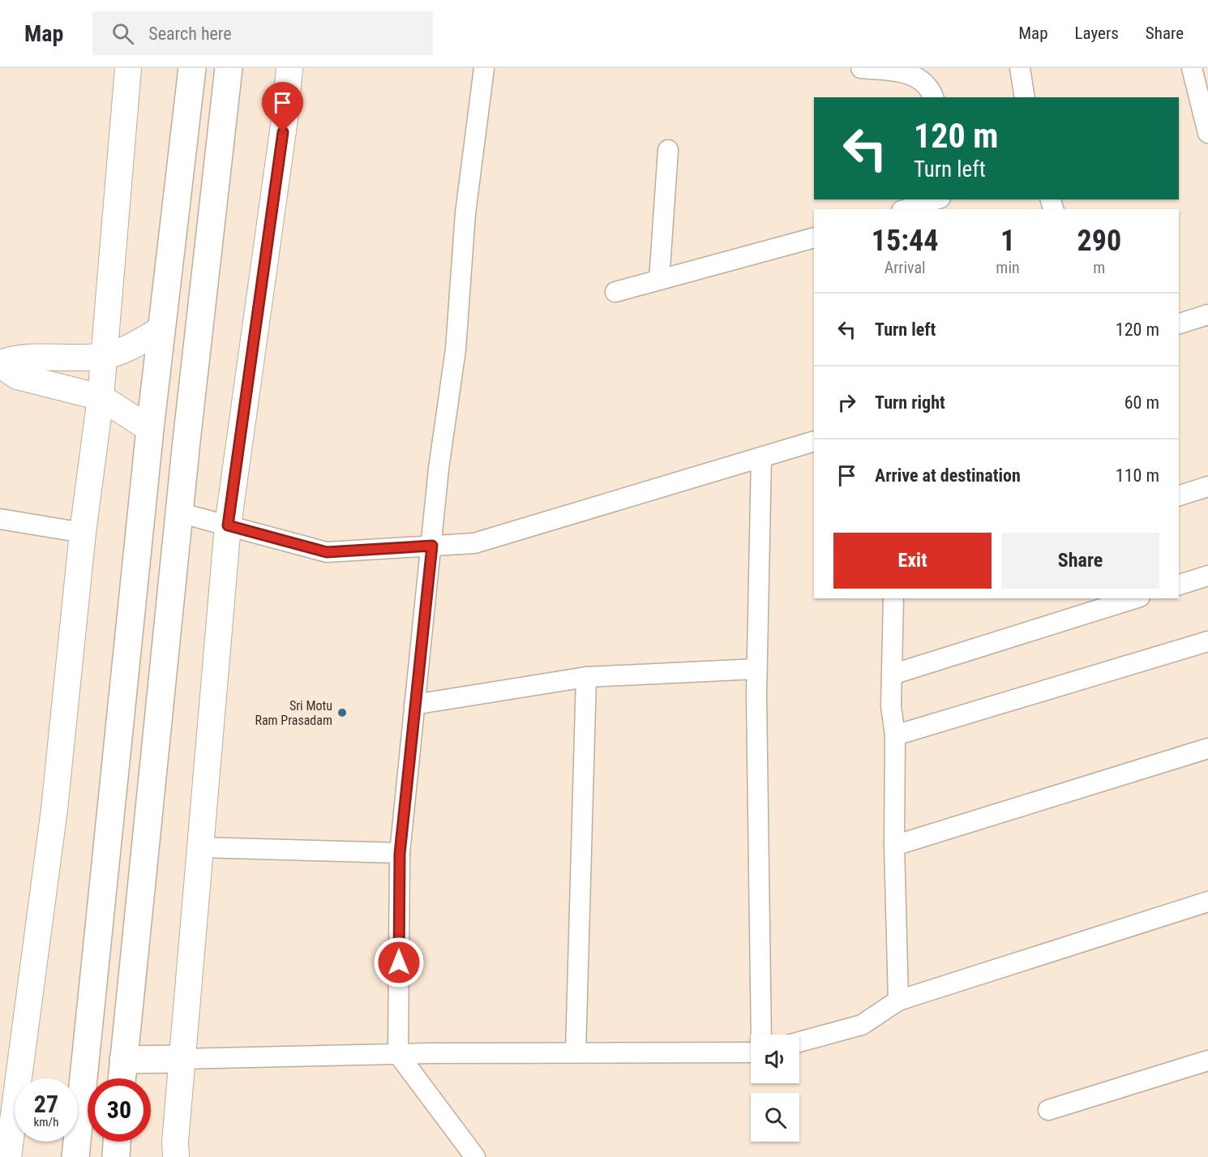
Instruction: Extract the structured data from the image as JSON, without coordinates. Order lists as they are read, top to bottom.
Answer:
{
  "places": ["Sri Motu Ram Prasadam"],
  "page": {
    "header": "Map",
    "search": "Search here",
    "nav": ["Map", "Layers", "Share"],
    "turn": ["120 m", "Turn left"],
    "eta": [
      "15:44",
      "Arrival",
      "1",
      "min",
      "290",
      "m"
    ],
    "list": [
      {
        "name": "Turn left",
        "value": "120 m"
      },
      {
        "name": "Turn right",
        "value": "60 m"
      },
      {
        "name": "Arrive at destination",
        "value": "110 m"
      }
    ],
    "buttons": ["Exit", "Share"],
    "speed": "27 km/h",
    "limit": "30"
  }
}
